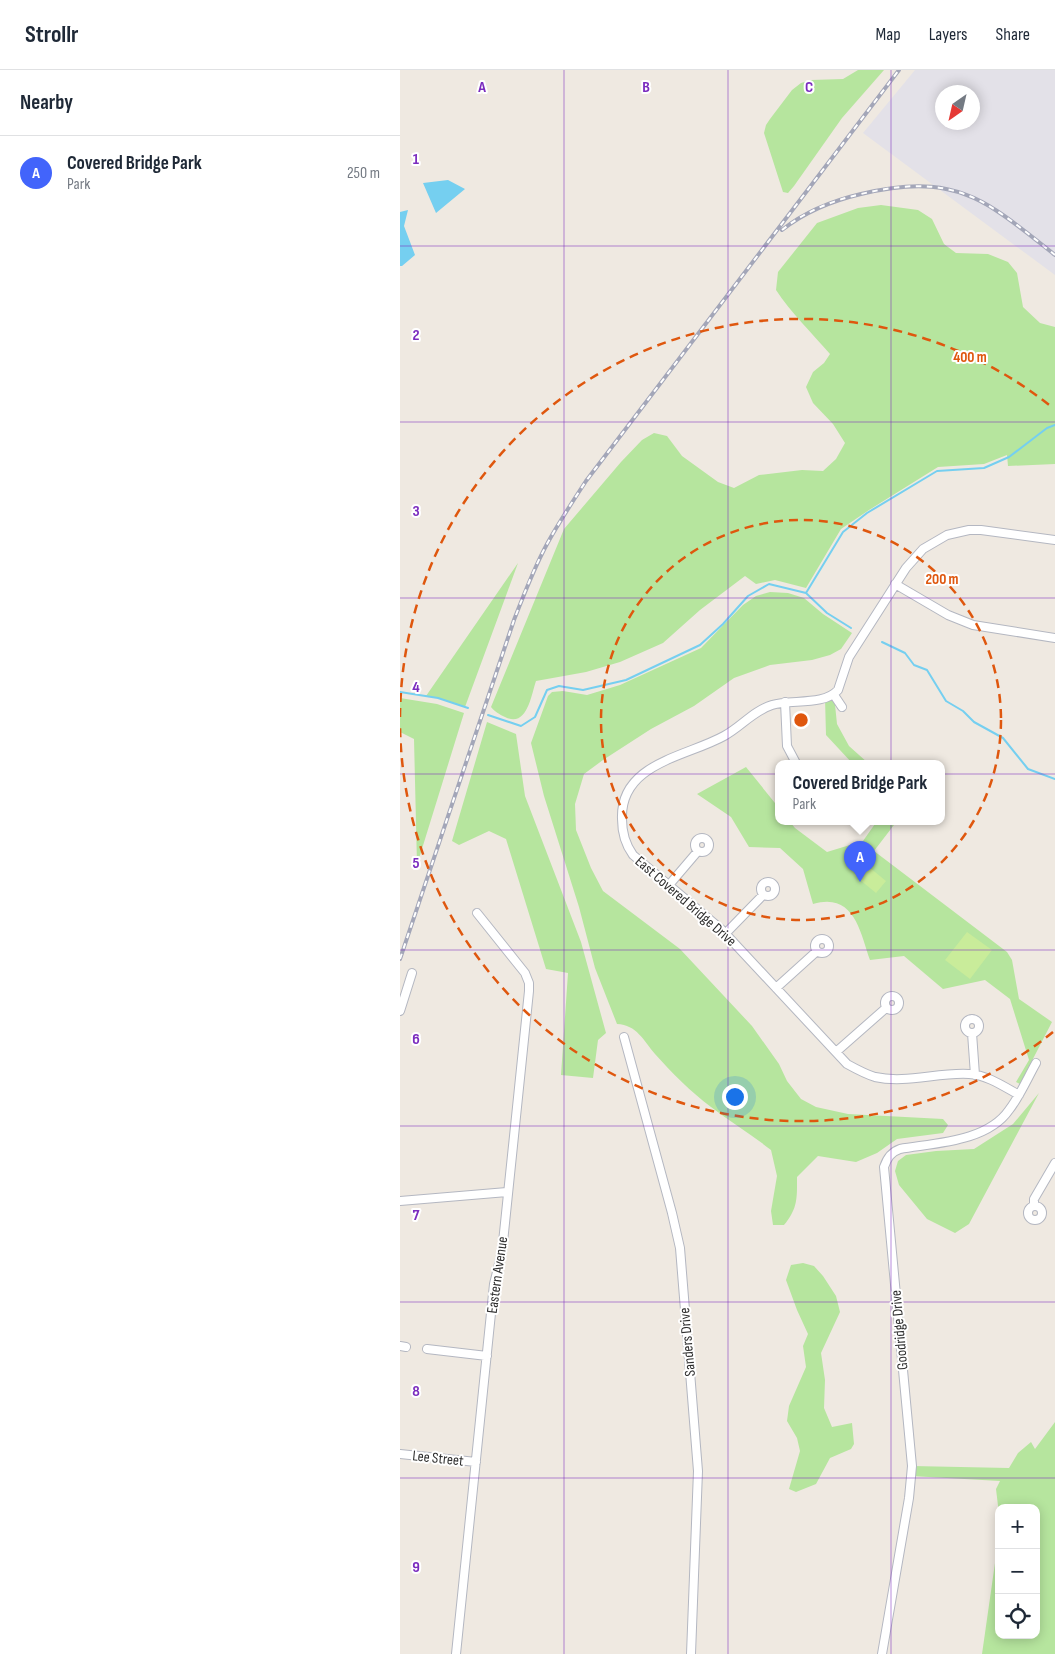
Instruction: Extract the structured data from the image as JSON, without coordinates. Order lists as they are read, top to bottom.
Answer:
{
  "streets": {
    "street": [
      "East Covered Bridge Drive",
      "Eastern Avenue",
      "Goodridge Drive",
      "Sanders Drive",
      "Lee Street"
    ]
  },
  "crossings": [
    ["East Covered Bridge Drive", "Goodridge Drive"],
    ["Eastern Avenue", "Lee Street"]
  ],
  "north": "bottom left",
  "page": {
    "header": "Strollr",
    "nav": ["Map", "Layers", "Share"],
    "heading": "Nearby",
    "list": [
      {
        "mark": "A",
        "name": "Covered Bridge Park",
        "note": "Park",
        "value": "250 m"
      }
    ],
    "popup": ["Covered Bridge Park", "Park"],
    "pins": "A",
    "map_buttons": ["+", "−"]
  },
  "grid": {
    "columns": ["A", "B", "C"],
    "rows": [
      "1",
      "2",
      "3",
      "4",
      "5",
      "6",
      "7",
      "8",
      "9"
    ]
  },
  "rings": ["400 m", "200 m"]
}
